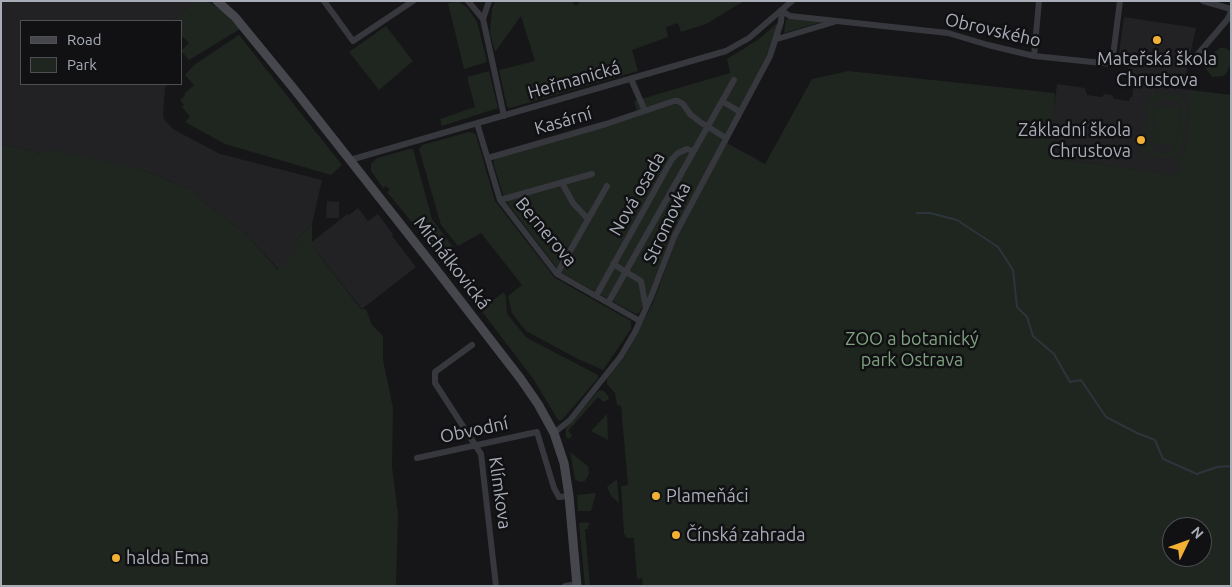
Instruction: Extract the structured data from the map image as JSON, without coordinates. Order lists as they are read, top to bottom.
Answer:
{
  "streets": {
    "street": [
      "Obrovského",
      "Heřmanická",
      "Kasární",
      "Nová osada",
      "Stromovka",
      "Bernerova",
      "Michálkovická",
      "Obvodní",
      "Klímkova"
    ]
  },
  "crossings": [
    ["Obrovského", "Heřmanická"],
    ["Obrovského", "Stromovka"],
    ["Heřmanická", "Stromovka"],
    ["Heřmanická", "Bernerova"],
    ["Heřmanická", "Michálkovická"],
    ["Kasární", "Nová osada"],
    ["Kasární", "Bernerova"],
    ["Nová osada", "Stromovka"],
    ["Nová osada", "Bernerova"],
    ["Stromovka", "Bernerova"],
    ["Stromovka", "Michálkovická"],
    ["Michálkovická", "Obvodní"],
    ["Obvodní", "Klímkova"]
  ],
  "parks": ["ZOO a botanický park Ostrava"],
  "places": [
    "Mateřská škola Chrustova",
    "Základní škola Chrustova",
    "Plameňáci",
    "Čínská zahrada",
    "halda Ema"
  ],
  "legend": ["Road", "Park"],
  "north": "top right"
}
